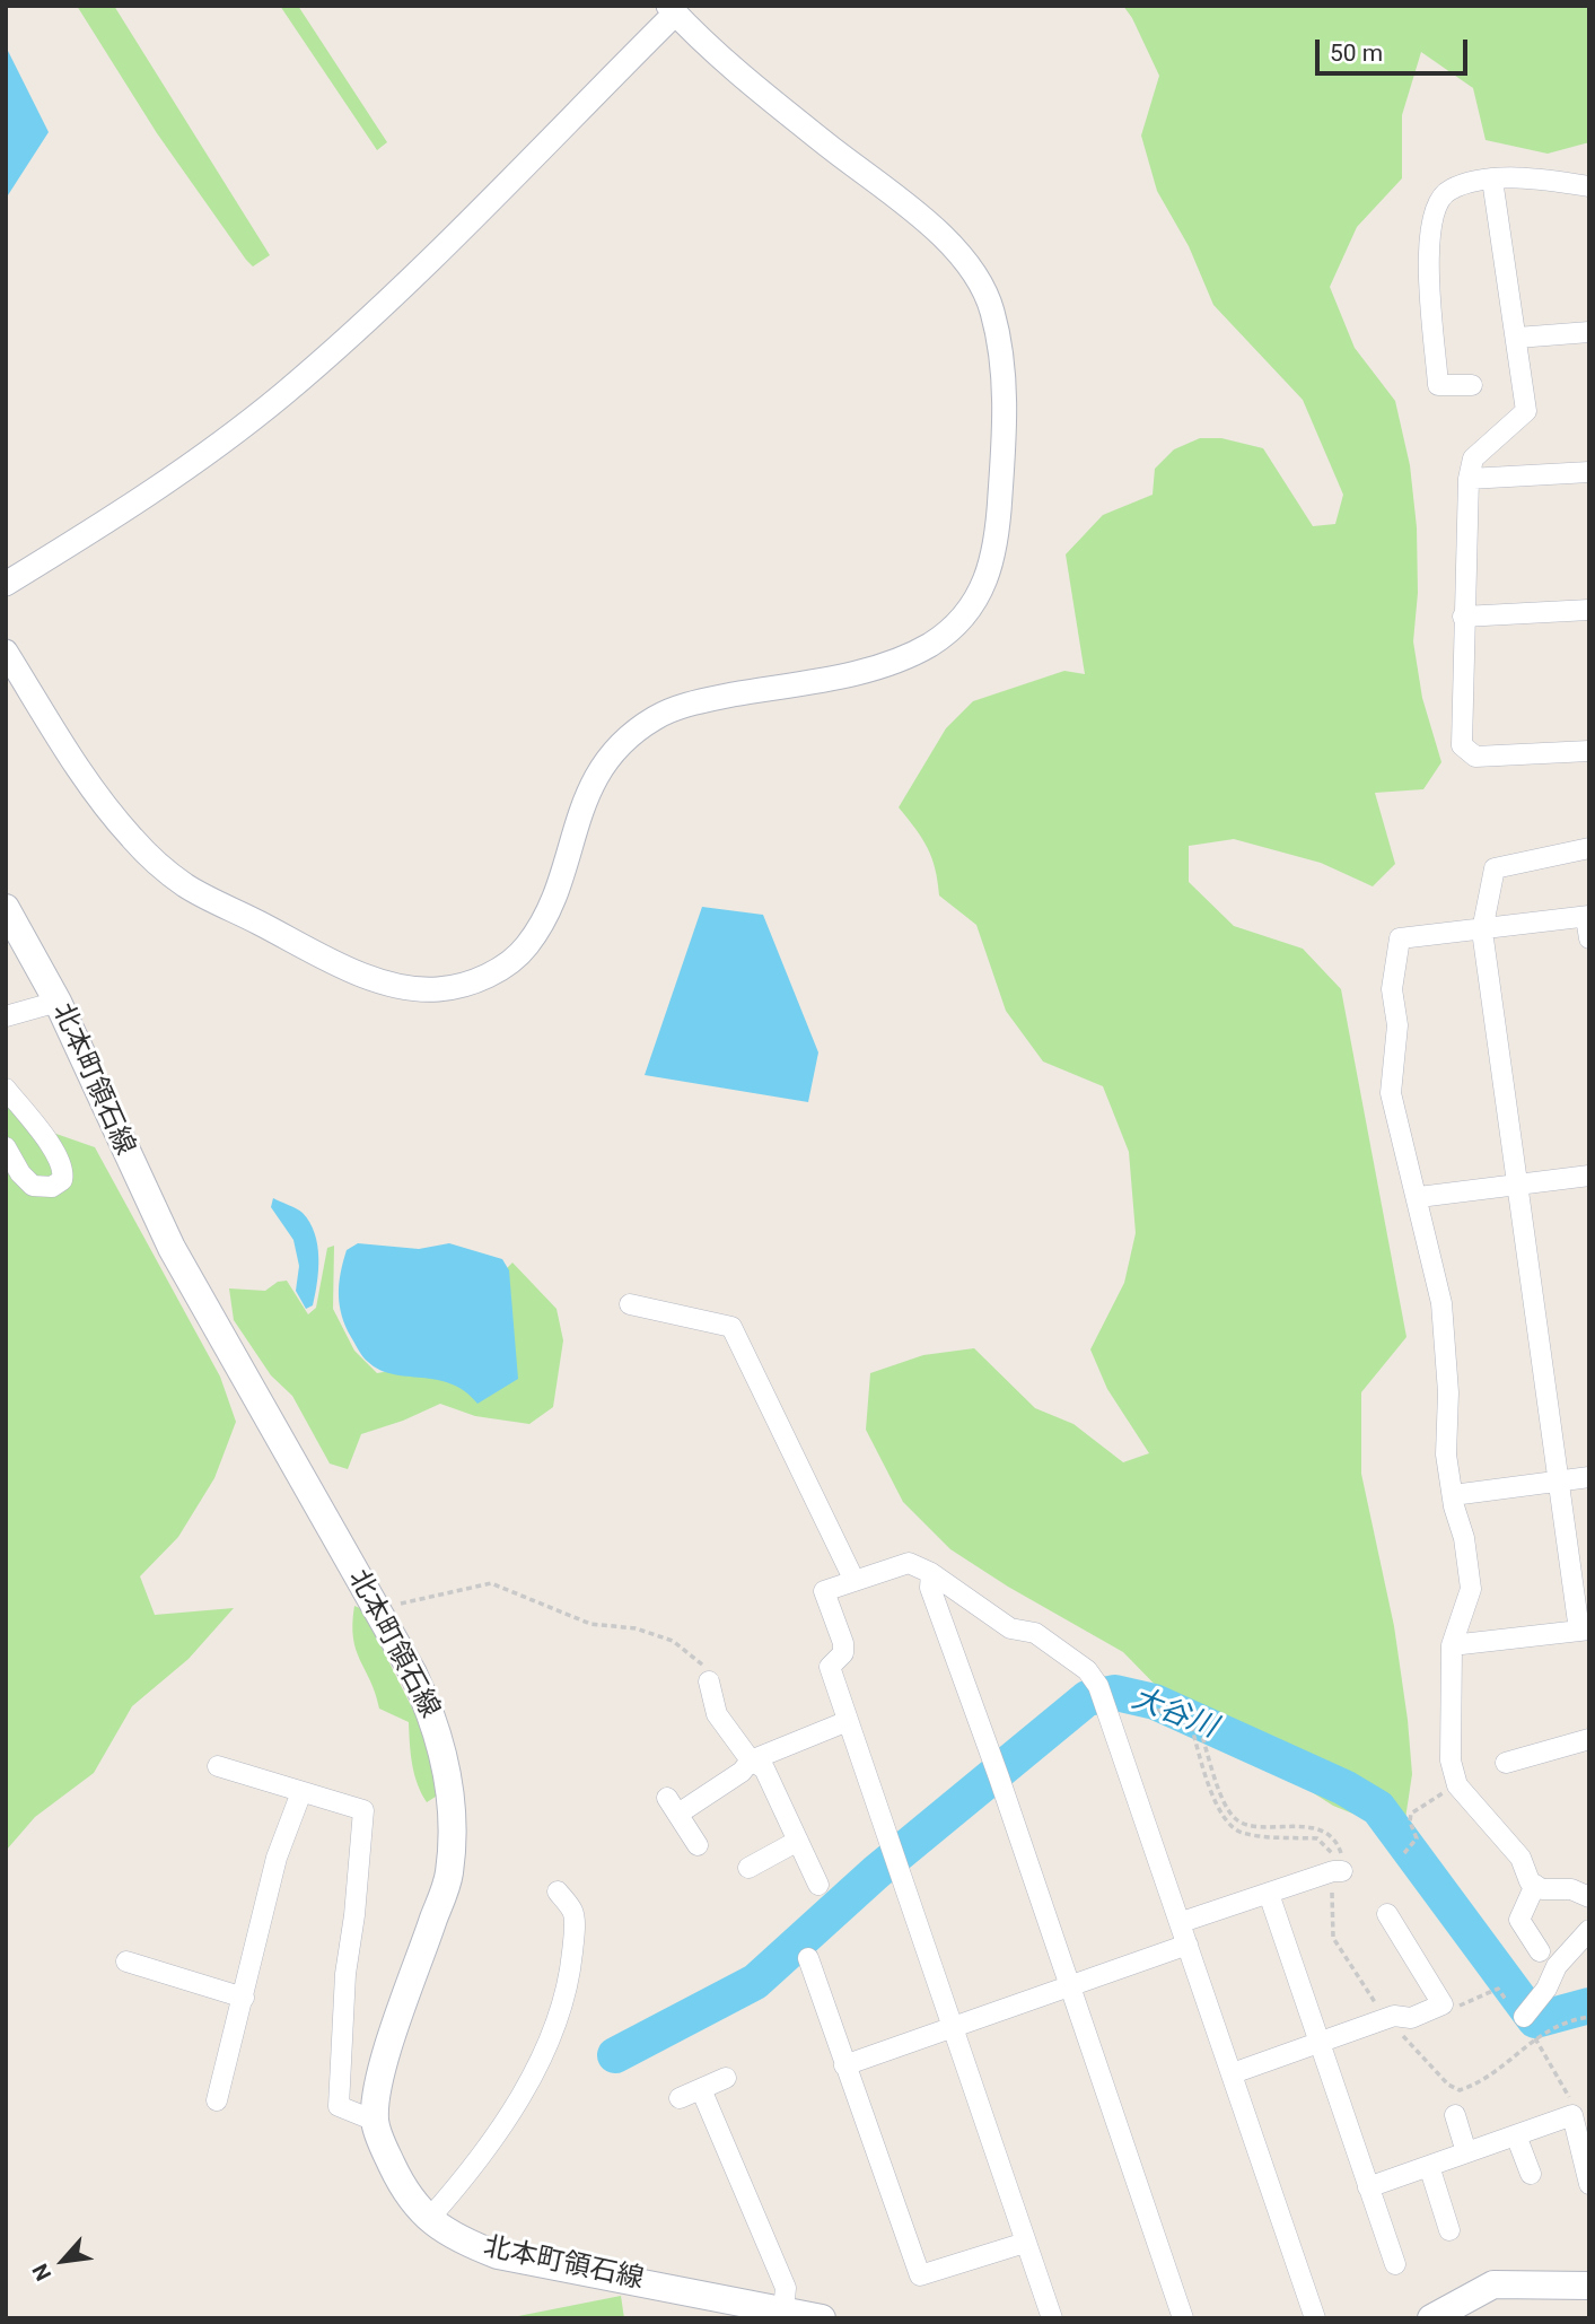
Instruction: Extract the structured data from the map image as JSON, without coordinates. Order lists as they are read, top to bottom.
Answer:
{
  "streets": {
    "main road": ["北本町領石線"]
  },
  "water": ["大谷川"],
  "scale_bar": "50 m",
  "north": "bottom left"
}
